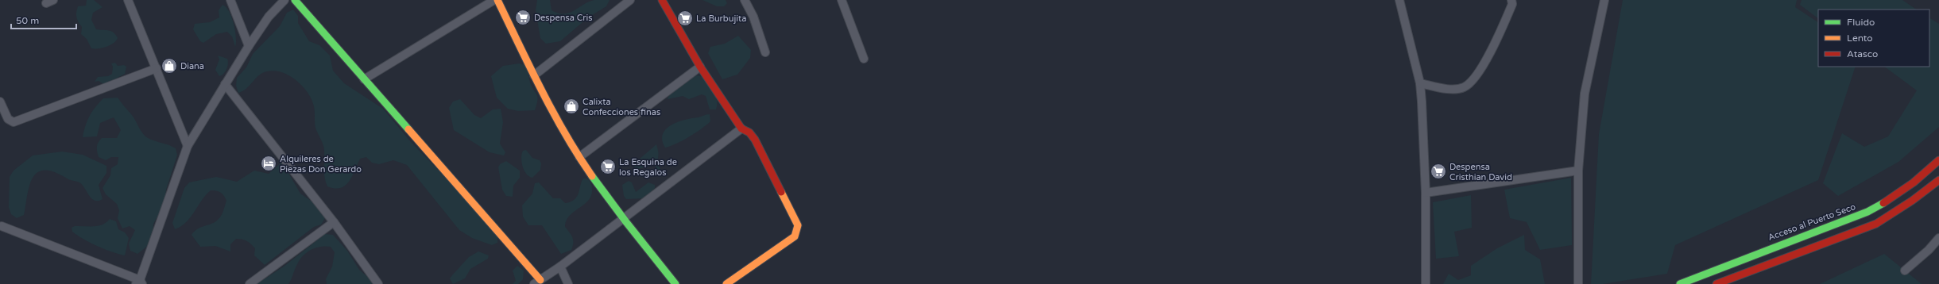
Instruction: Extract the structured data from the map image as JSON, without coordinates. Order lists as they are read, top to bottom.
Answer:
{
  "streets": {
    "street": ["Acceso al Puerto Seco"]
  },
  "places": {
    "supermarket": [
      "Despensa Cris",
      "La Burbujita",
      "La Esquina de los Regalos",
      "Despensa Cristhian David"
    ],
    "shop": ["Diana", "Calixta Confecciones finas"],
    "hotel": ["Alquileres de Piezas Don Gerardo"]
  },
  "legend": ["Fluido", "Lento", "Atasco"],
  "scale_bar": "50 m"
}
